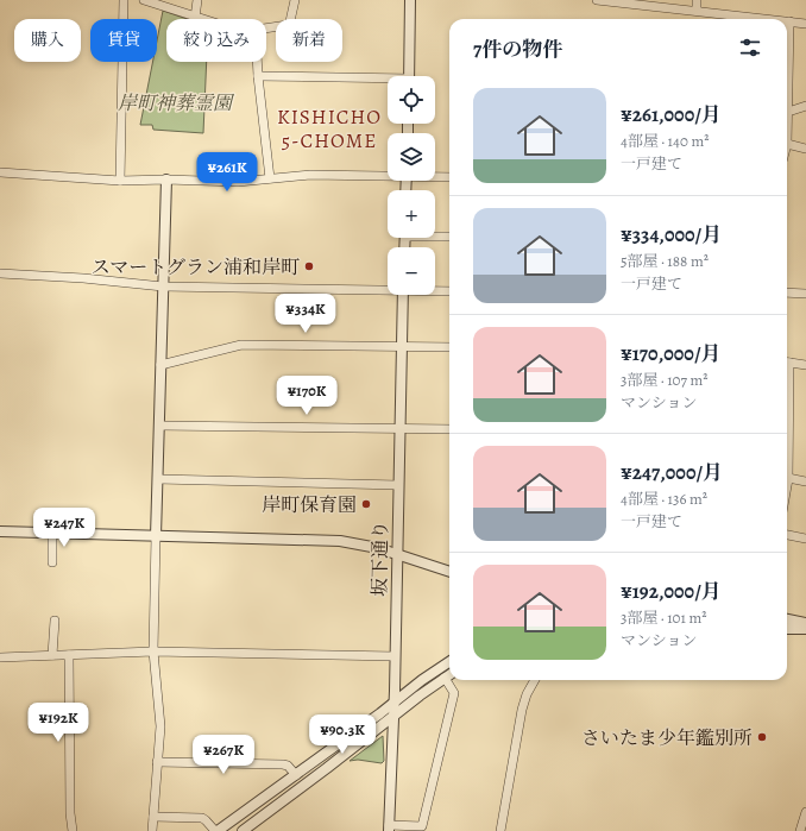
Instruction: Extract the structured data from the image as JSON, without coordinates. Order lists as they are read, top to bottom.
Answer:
{
  "streets": {
    "street": ["坂下通り"]
  },
  "districts": ["KISHICHO 5-CHOME"],
  "parks": ["岸町神葬霊園"],
  "places": ["スマートグラン浦和岸町", "岸町保育園", "さいたま少年鑑別所"],
  "page": {
    "chip": [
      "購入",
      "賃貸",
      "絞り込み",
      "新着"
    ],
    "heading": "7件の物件",
    "map_buttons": ["+", "−"],
    "list": [
      {
        "name": "¥261,000/月",
        "note": "4部屋 · 140 m² · 一戸建て"
      },
      {
        "name": "¥334,000/月",
        "note": "5部屋 · 188 m² · 一戸建て"
      },
      {
        "name": "¥170,000/月",
        "note": "3部屋 · 107 m² · マンション"
      },
      {
        "name": "¥247,000/月",
        "note": "4部屋 · 136 m² · 一戸建て"
      },
      {
        "name": "¥192,000/月",
        "note": "3部屋 · 101 m² · マンション"
      }
    ],
    "price": [
      "¥261K",
      "¥334K",
      "¥170K",
      "¥247K",
      "¥192K",
      "¥90.3K",
      "¥267K"
    ]
  }
}
